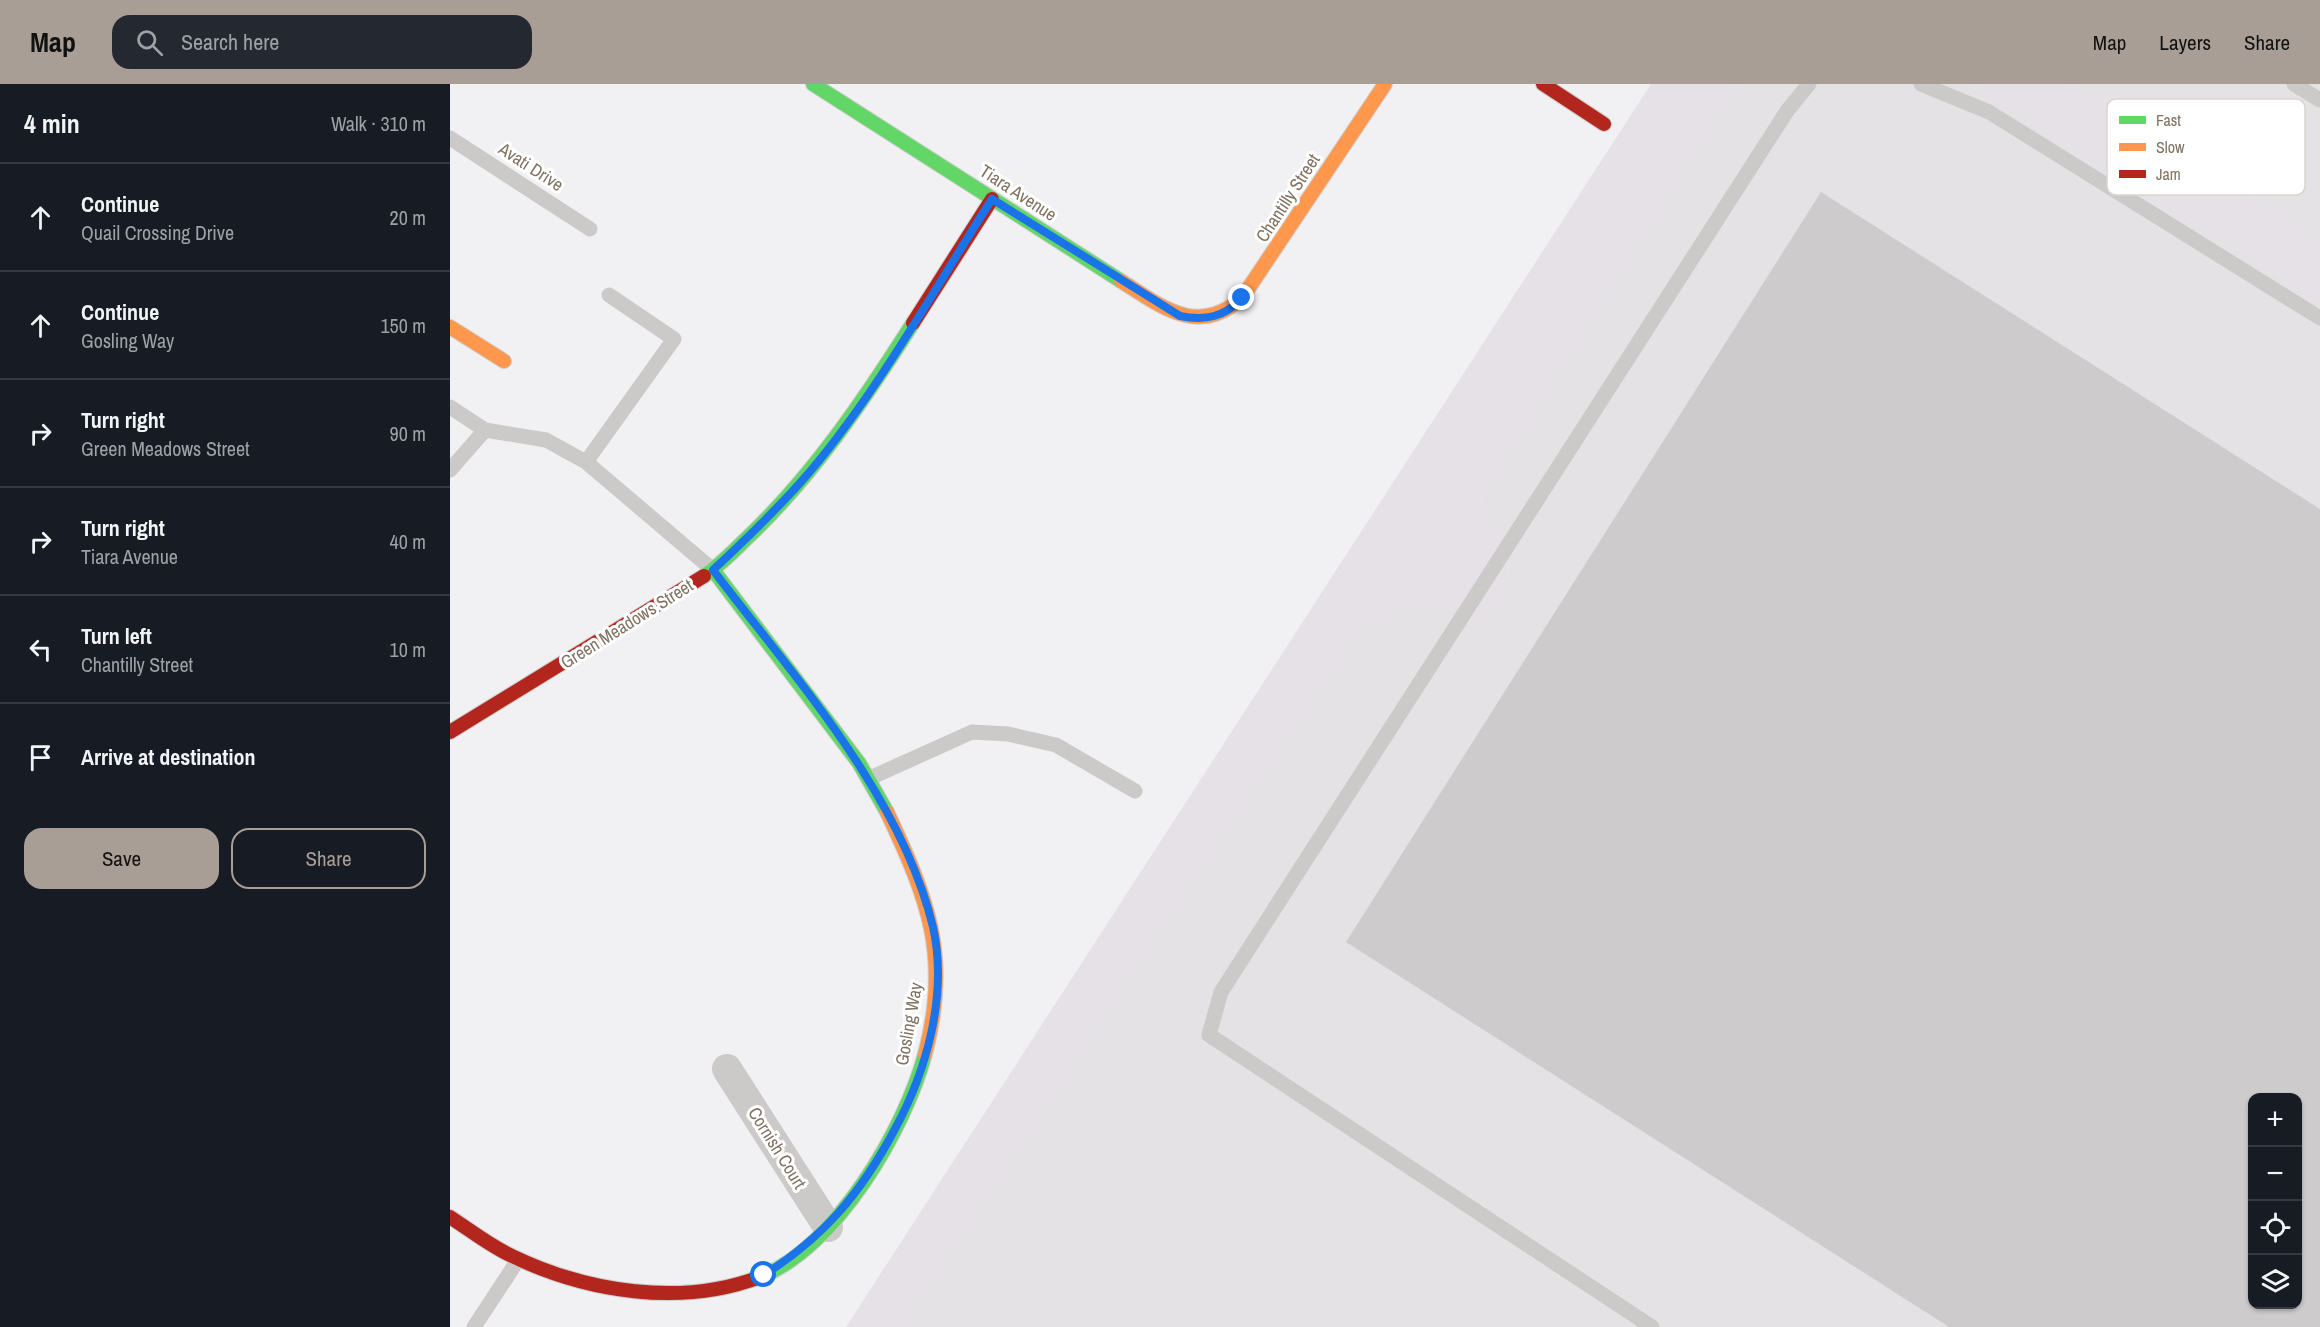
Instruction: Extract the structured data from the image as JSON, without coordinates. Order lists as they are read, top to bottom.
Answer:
{
  "streets": {
    "street": [
      "Tiara Avenue",
      "Chantilly Street",
      "Green Meadows Street",
      "Gosling Way",
      "Cornish Court"
    ],
    "lane": ["Avati Drive"]
  },
  "crossings": [
    ["Tiara Avenue", "Chantilly Street"],
    ["Tiara Avenue", "Green Meadows Street"],
    ["Green Meadows Street", "Gosling Way"],
    ["Gosling Way", "Cornish Court"]
  ],
  "legend": ["Fast", "Slow", "Jam"],
  "page": {
    "header": "Map",
    "search": "Search here",
    "nav": ["Map", "Layers", "Share"],
    "heading": ["4 min", "Walk · 310 m"],
    "list": [
      ["Continue", "Quail Crossing Drive", "20 m"],
      ["Continue", "Gosling Way", "150 m"],
      ["Turn right", "Green Meadows Street", "90 m"],
      ["Turn right", "Tiara Avenue", "40 m"],
      ["Turn left", "Chantilly Street", "10 m"],
      "Arrive at destination"
    ],
    "buttons": ["Save", "Share"],
    "map_buttons": ["+", "−"]
  }
}
